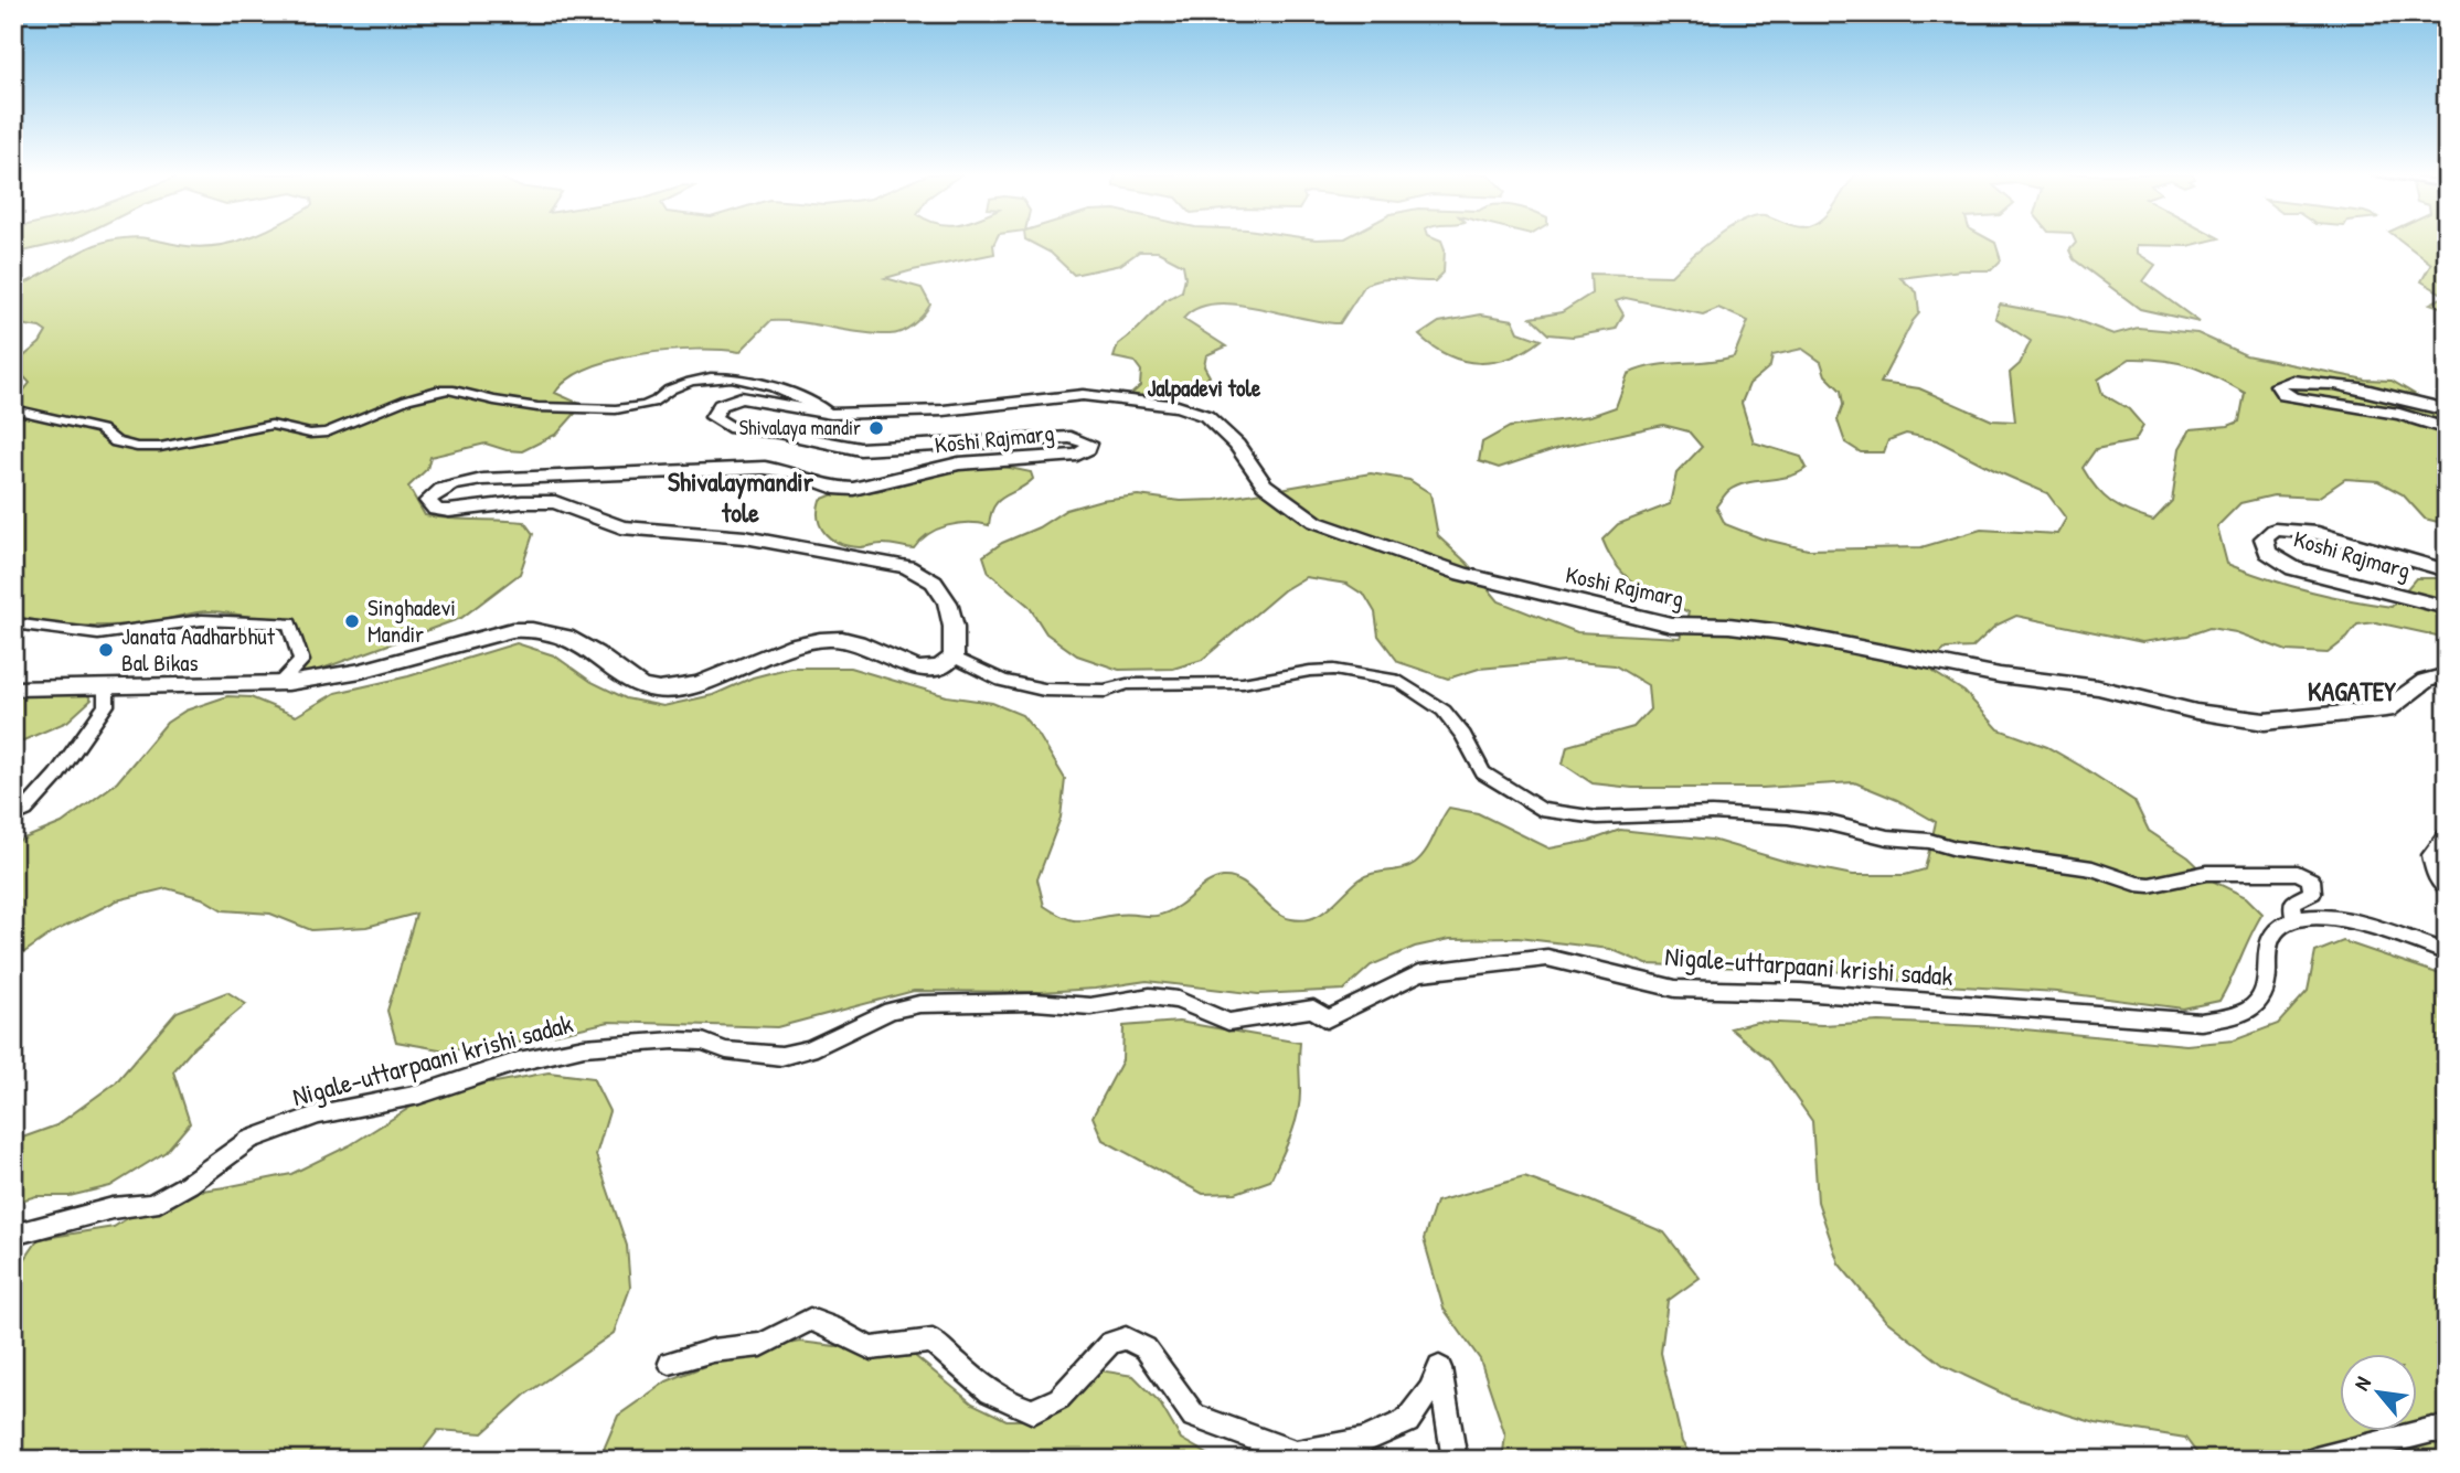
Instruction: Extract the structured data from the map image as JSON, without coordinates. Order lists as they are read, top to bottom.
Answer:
{
  "streets": {
    "main road": ["Koshi Rajmarg"],
    "street": ["Nigale-uttarpaani krishi sadak"]
  },
  "districts": ["Jalpadevi tole", "Shivalaymandir tole", "KAGATEY"],
  "places": ["Shivalaya mandir", "Singhadevi Mandir", "Janata Aadharbhut Bal Bikas"],
  "north": "top left"
}
